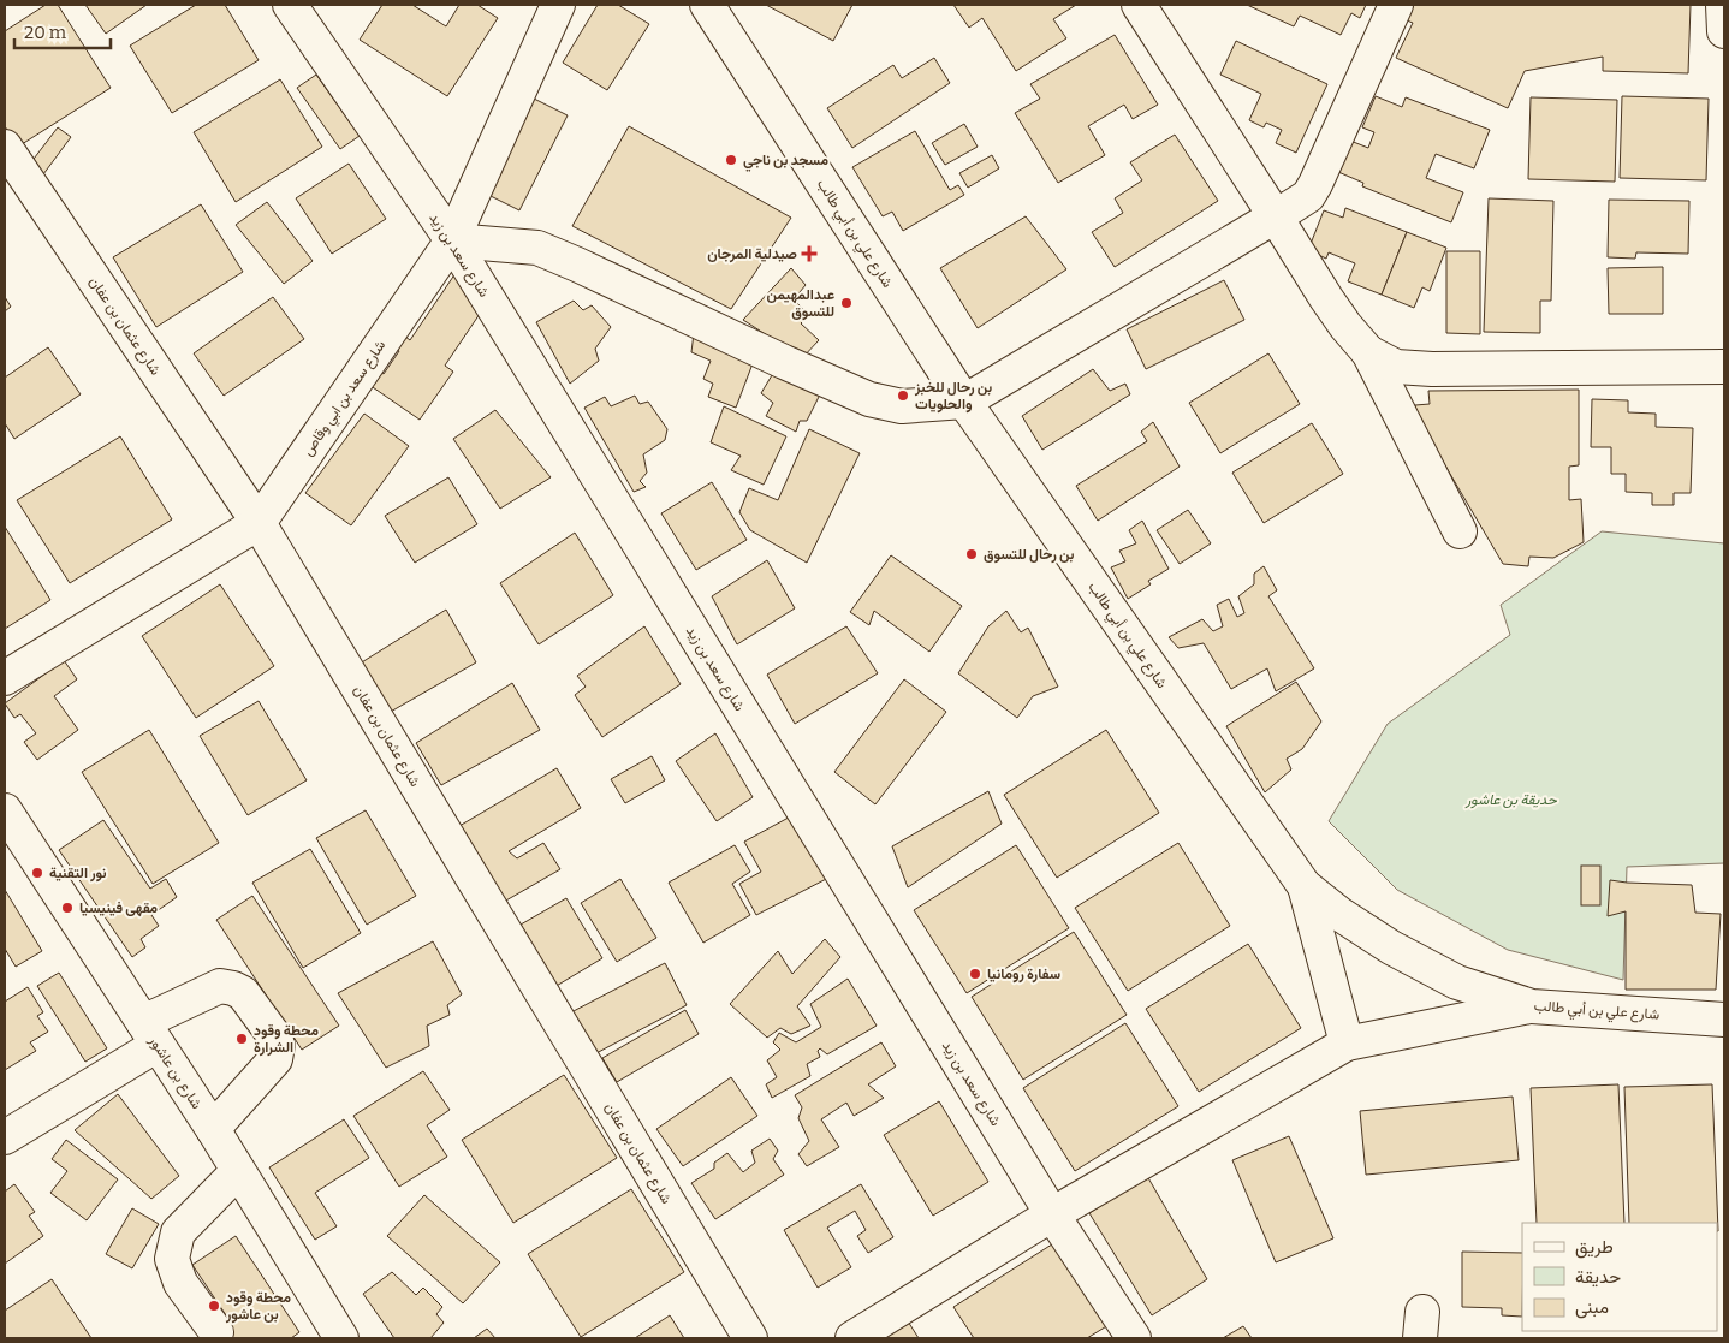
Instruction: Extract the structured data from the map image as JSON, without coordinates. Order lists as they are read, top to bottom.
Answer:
{
  "streets": {
    "street": [
      "شارع علي بن أبي طالب",
      "شارع سعد بن زيد",
      "شارع عثمان بن عفان",
      "شارع سعد بن ابي وقاص",
      "شارع بن عاشور"
    ]
  },
  "crossings": [
    ["شارع سعد بن زيد", "شارع سعد بن ابي وقاص"],
    ["شارع عثمان بن عفان", "شارع سعد بن ابي وقاص"]
  ],
  "parks": ["حديقة بن عاشور"],
  "places": {
    "other": [
      "مسجد بن ناجي",
      "عبدالمهيمن للتسوق",
      "بن رحال للخبز والحلويات",
      "بن رحال للتسوق",
      "نور التقنية",
      "مقهى فينيسيا",
      "سفارة رومانيا",
      "محطة وقود الشرارة",
      "محطة وقود بن عاشور"
    ],
    "health": ["صيدلية المرجان"]
  },
  "legend": ["طريق", "حديقة", "مبنى"],
  "scale_bar": "20 m"
}
